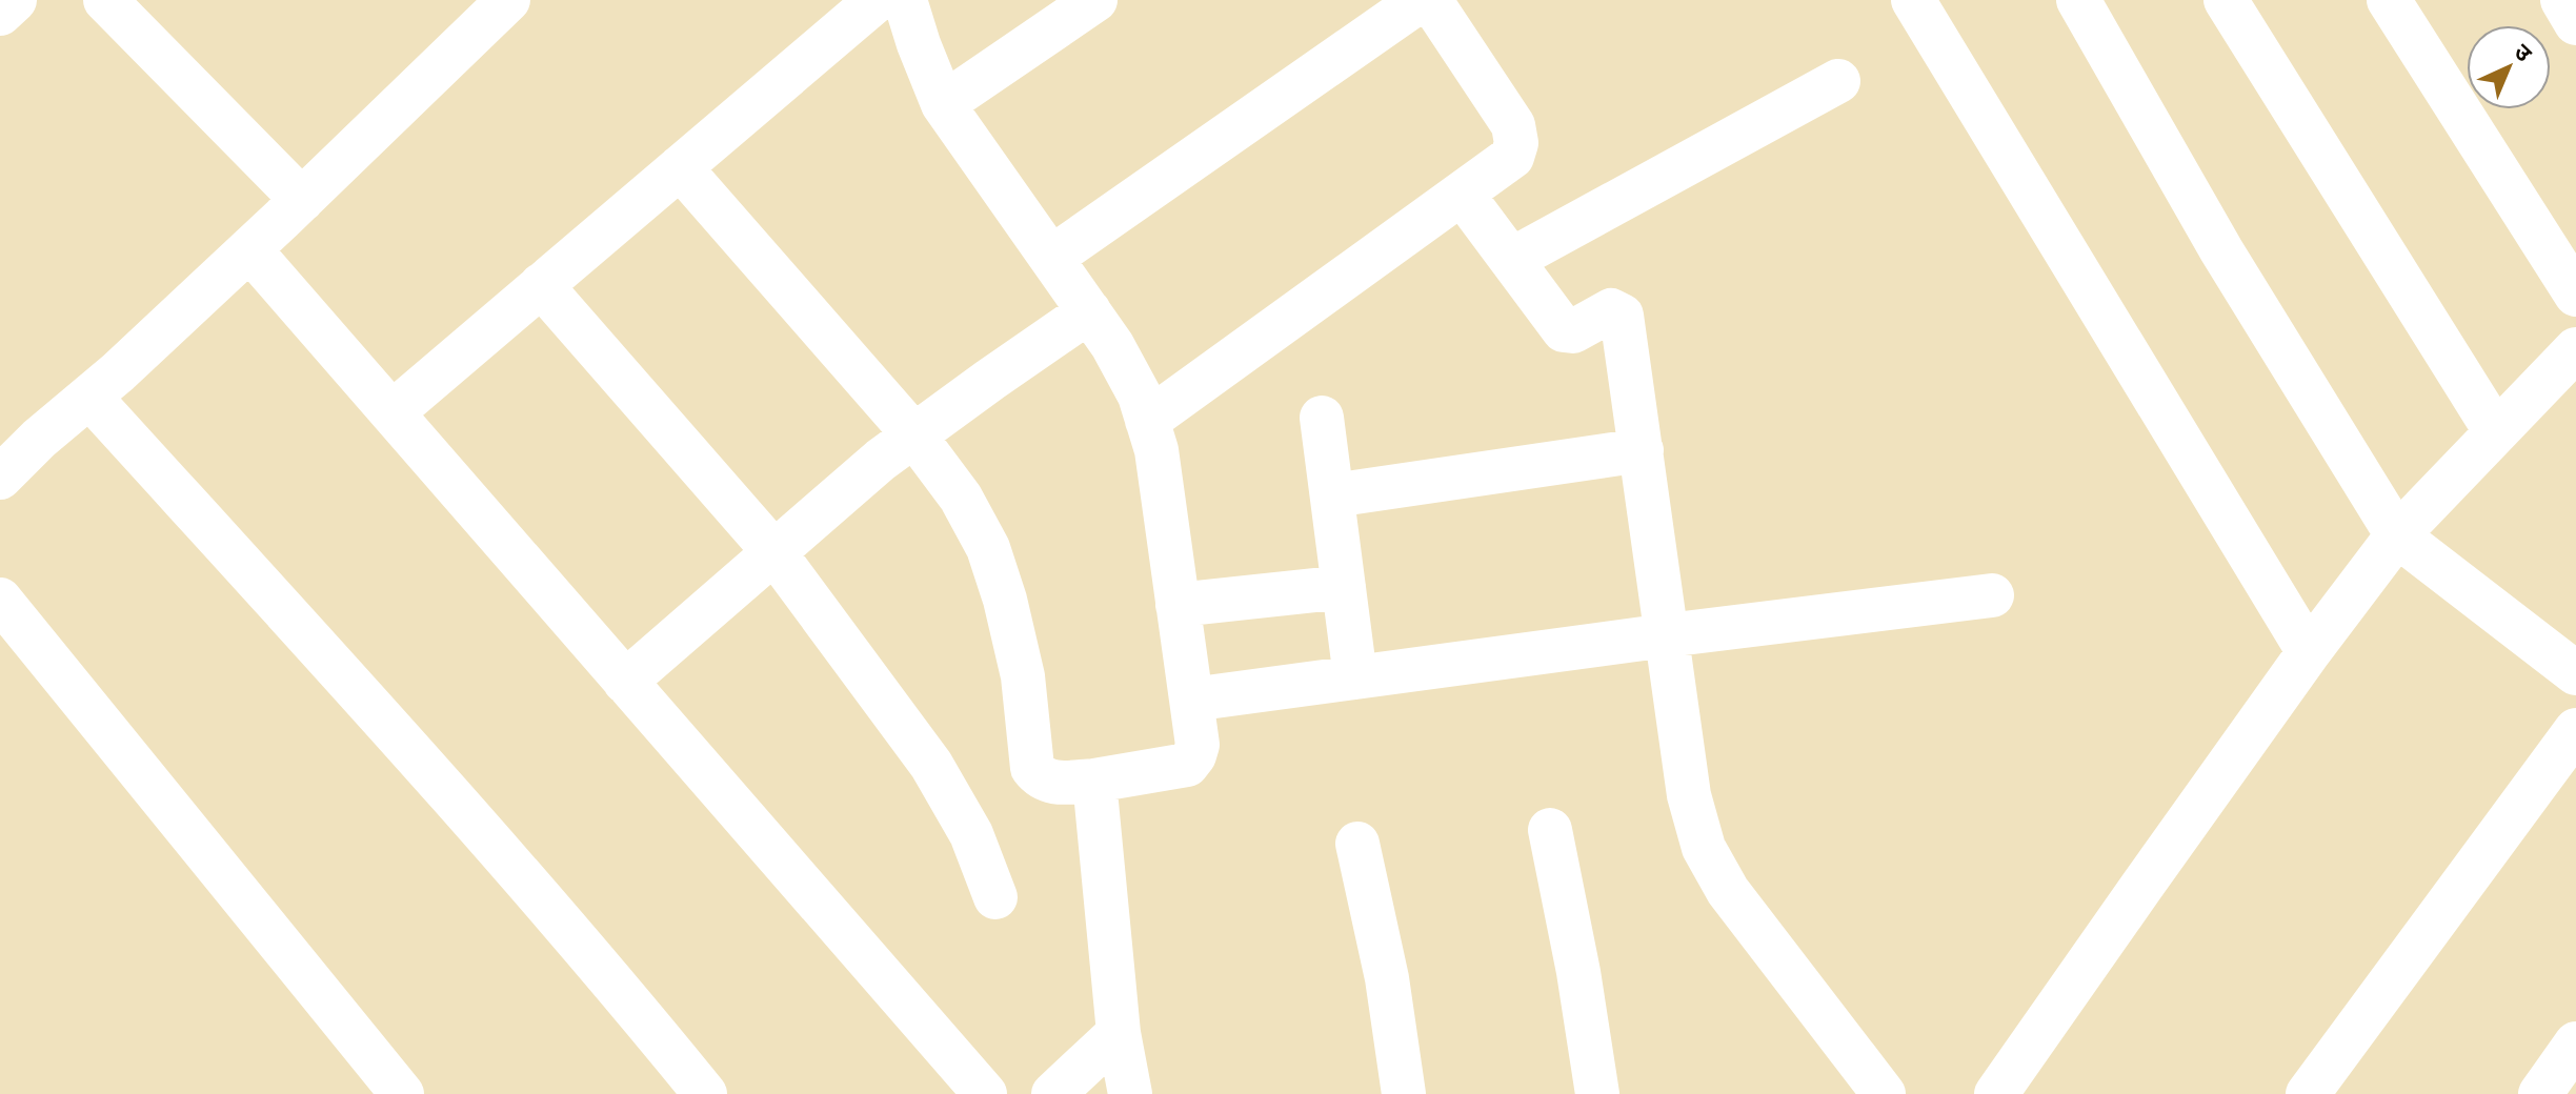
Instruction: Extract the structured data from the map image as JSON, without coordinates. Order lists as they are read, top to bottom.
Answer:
{
  "north": "top right"
}
